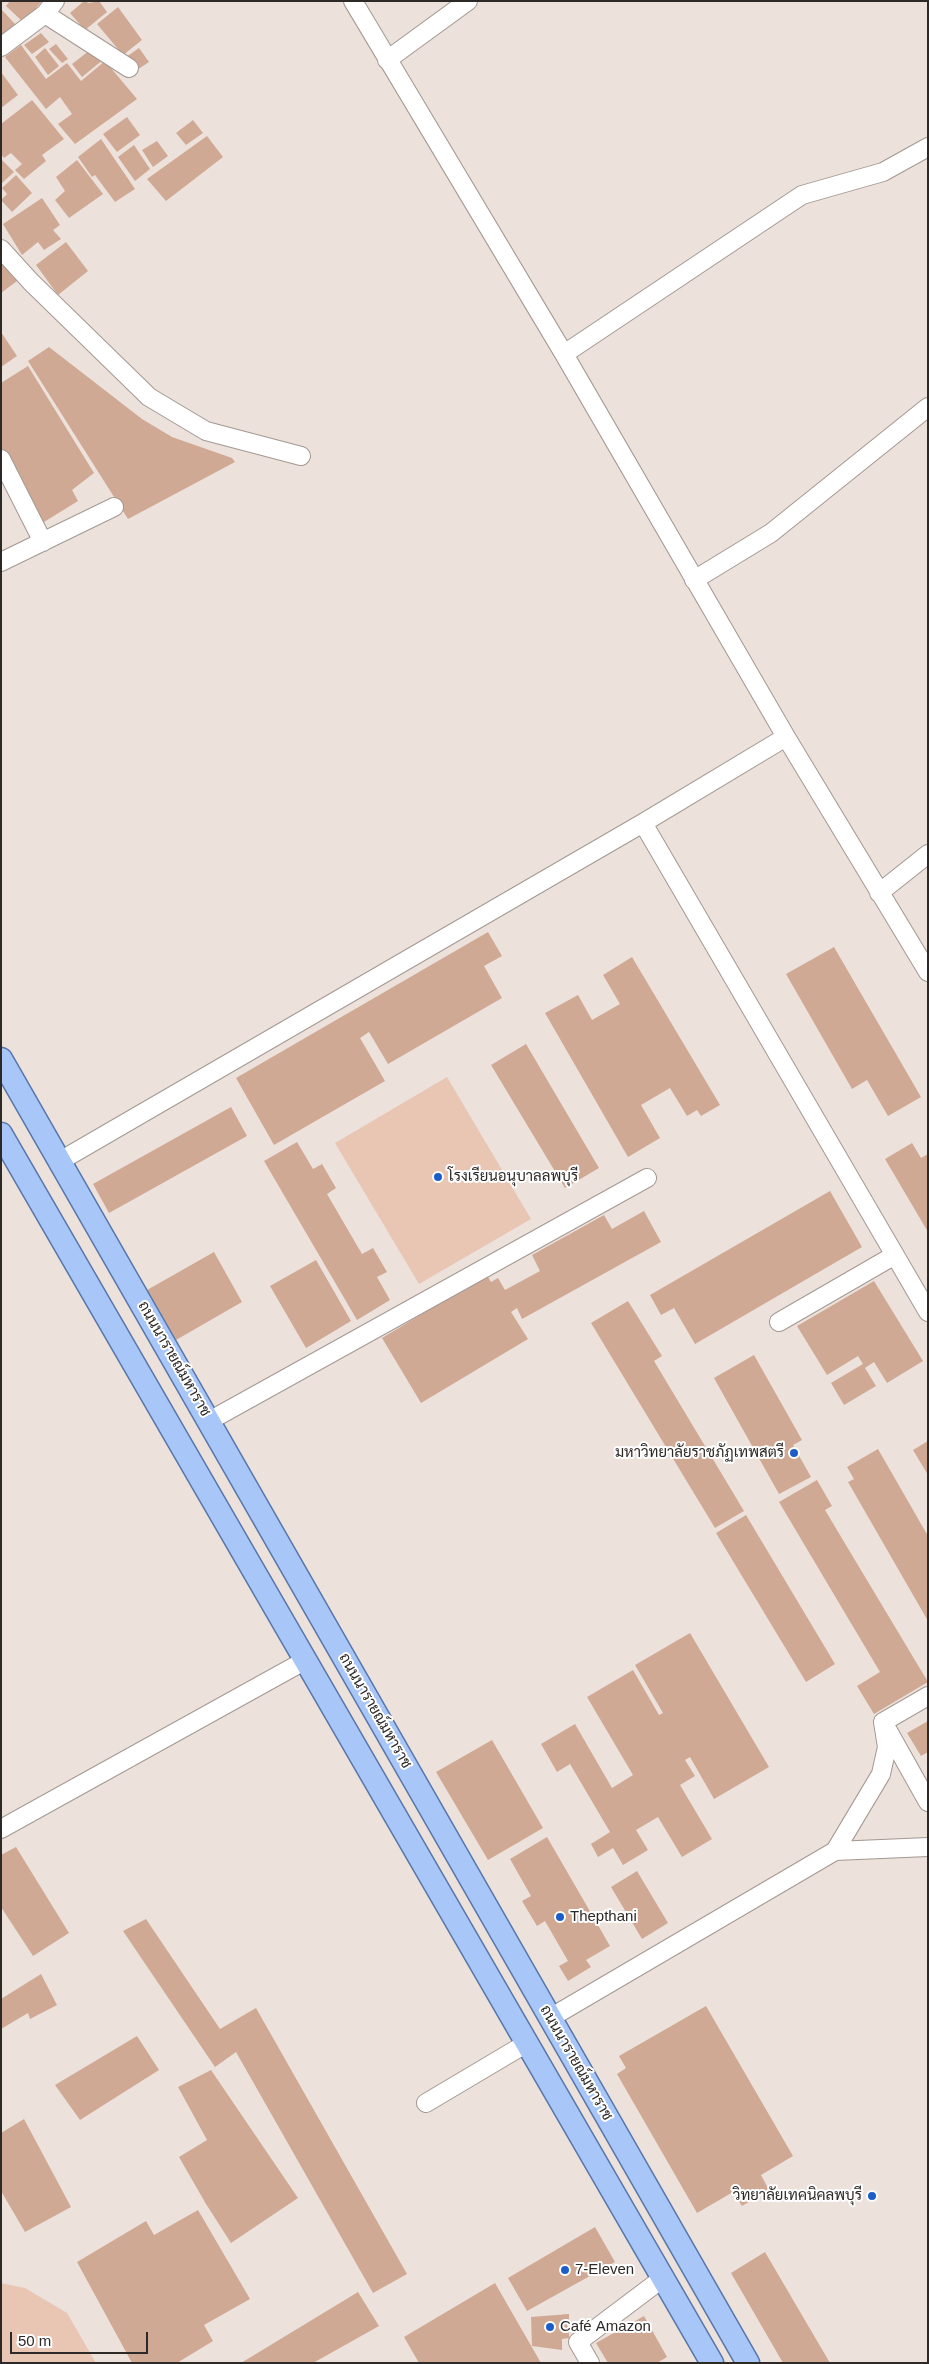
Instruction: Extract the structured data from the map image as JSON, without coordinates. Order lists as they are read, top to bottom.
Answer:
{
  "streets": {
    "main road": ["ถนนนารายณ์มหาราช"]
  },
  "places": [
    "โรงเรียนอนุบาลลพบุรี",
    "มหาวิทยาลัยราชภัฏเทพสตรี",
    "Thepthani",
    "วิทยาลัยเทคนิคลพบุรี",
    "7-Eleven",
    "Café Amazon"
  ],
  "scale_bar": "50 m"
}
